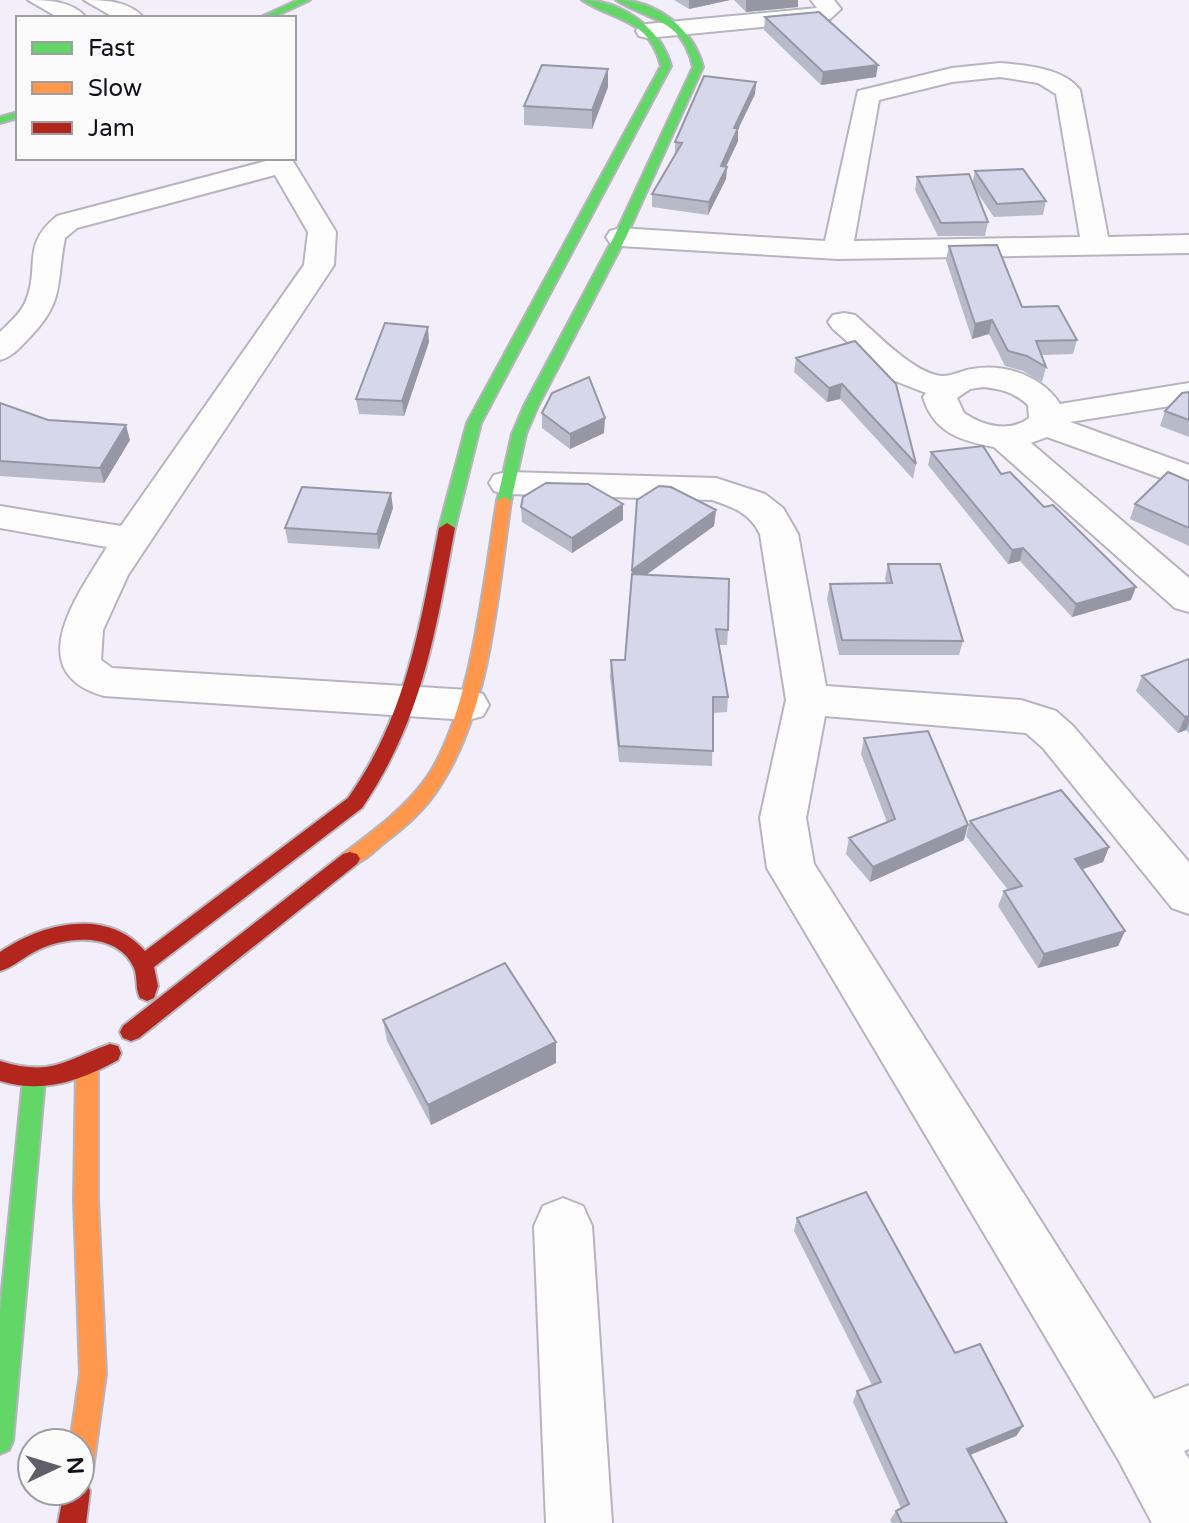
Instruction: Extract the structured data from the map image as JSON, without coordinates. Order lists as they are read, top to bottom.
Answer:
{
  "legend": ["Fast", "Slow", "Jam"],
  "north": "right"
}
